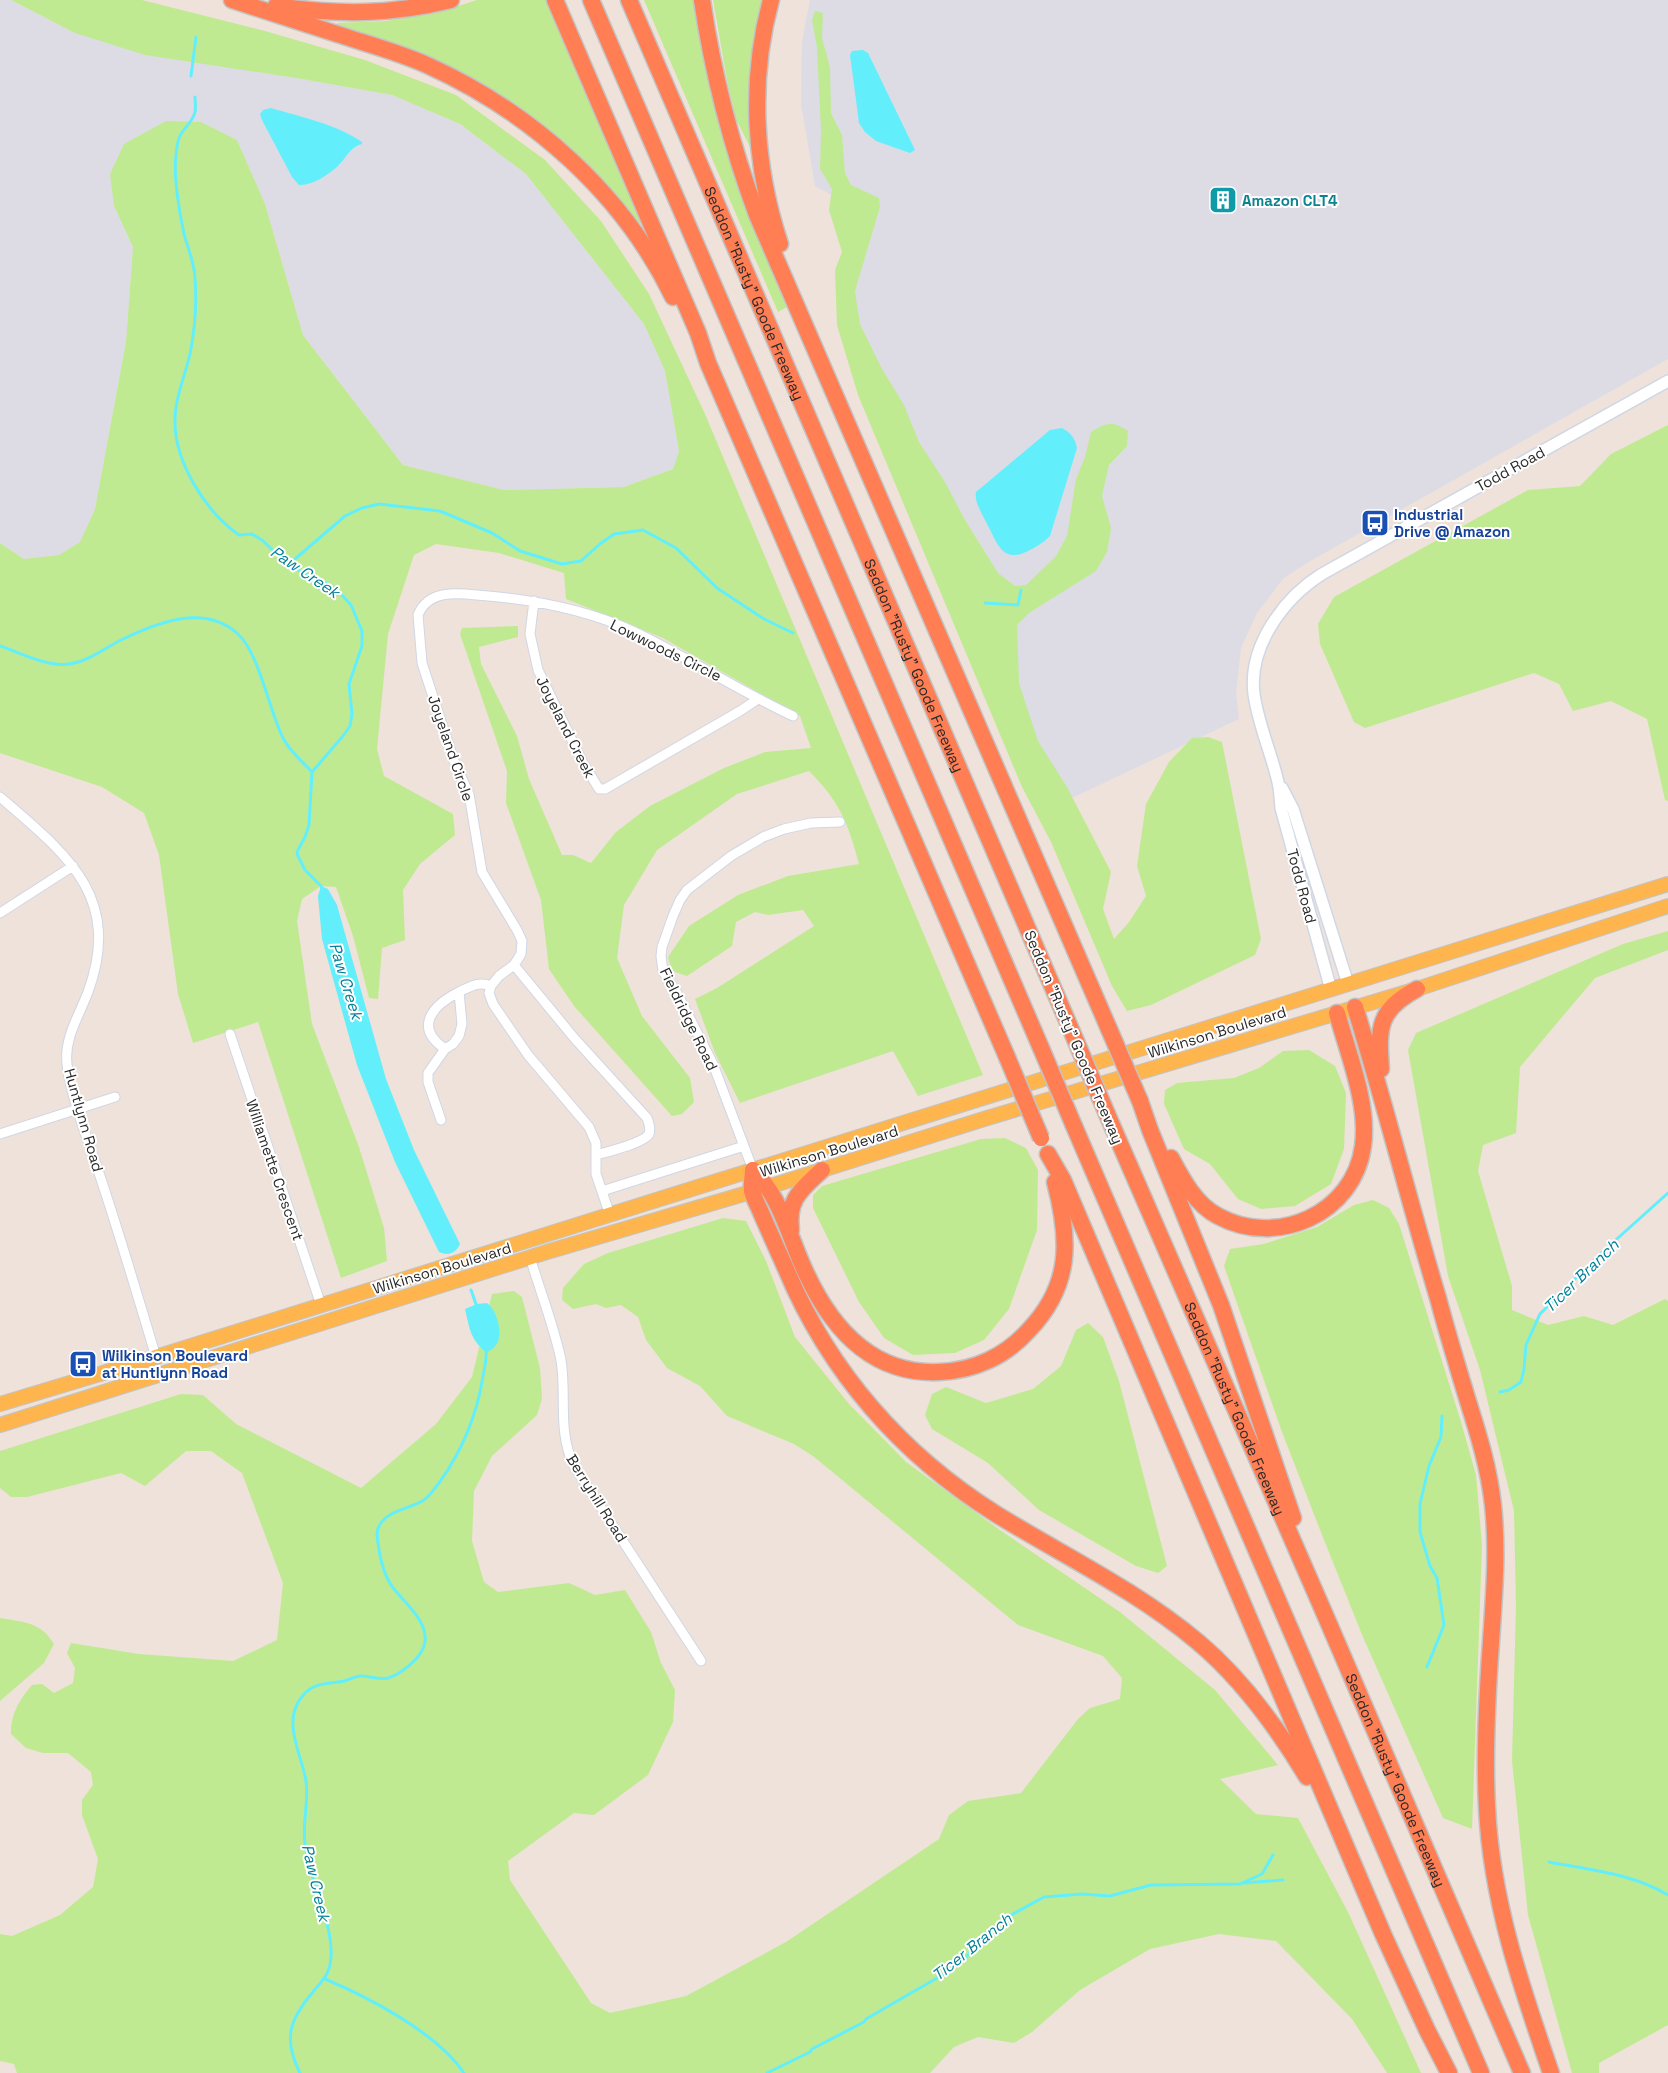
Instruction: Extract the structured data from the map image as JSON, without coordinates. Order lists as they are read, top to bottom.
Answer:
{
  "streets": {
    "highway": ["Seddon \"Rusty\" Goode Freeway"],
    "main road": ["Wilkinson Boulevard"],
    "street": [
      "Todd Road",
      "Lowwoods Circle",
      "Joyeland Creek",
      "Joyeland Circle",
      "Fieldridge Road",
      "Huntlynn Road",
      "Williamette Crescent",
      "Berryhill Road"
    ]
  },
  "crossings": [
    ["Todd Road", "Wilkinson Boulevard"],
    ["Lowwoods Circle", "Joyeland Creek"],
    ["Lowwoods Circle", "Joyeland Circle"],
    ["Joyeland Creek", "Joyeland Circle"],
    ["Fieldridge Road", "Wilkinson Boulevard"],
    ["Wilkinson Boulevard", "Huntlynn Road"],
    ["Wilkinson Boulevard", "Williamette Crescent"],
    ["Wilkinson Boulevard", "Berryhill Road"]
  ],
  "water": ["Paw Creek", "Ticer Branch"],
  "places": {
    "building": ["Amazon CLT4"],
    "bus stop": ["Industrial Drive @ Amazon", "Wilkinson Boulevard at Huntlynn Road"]
  }
}
